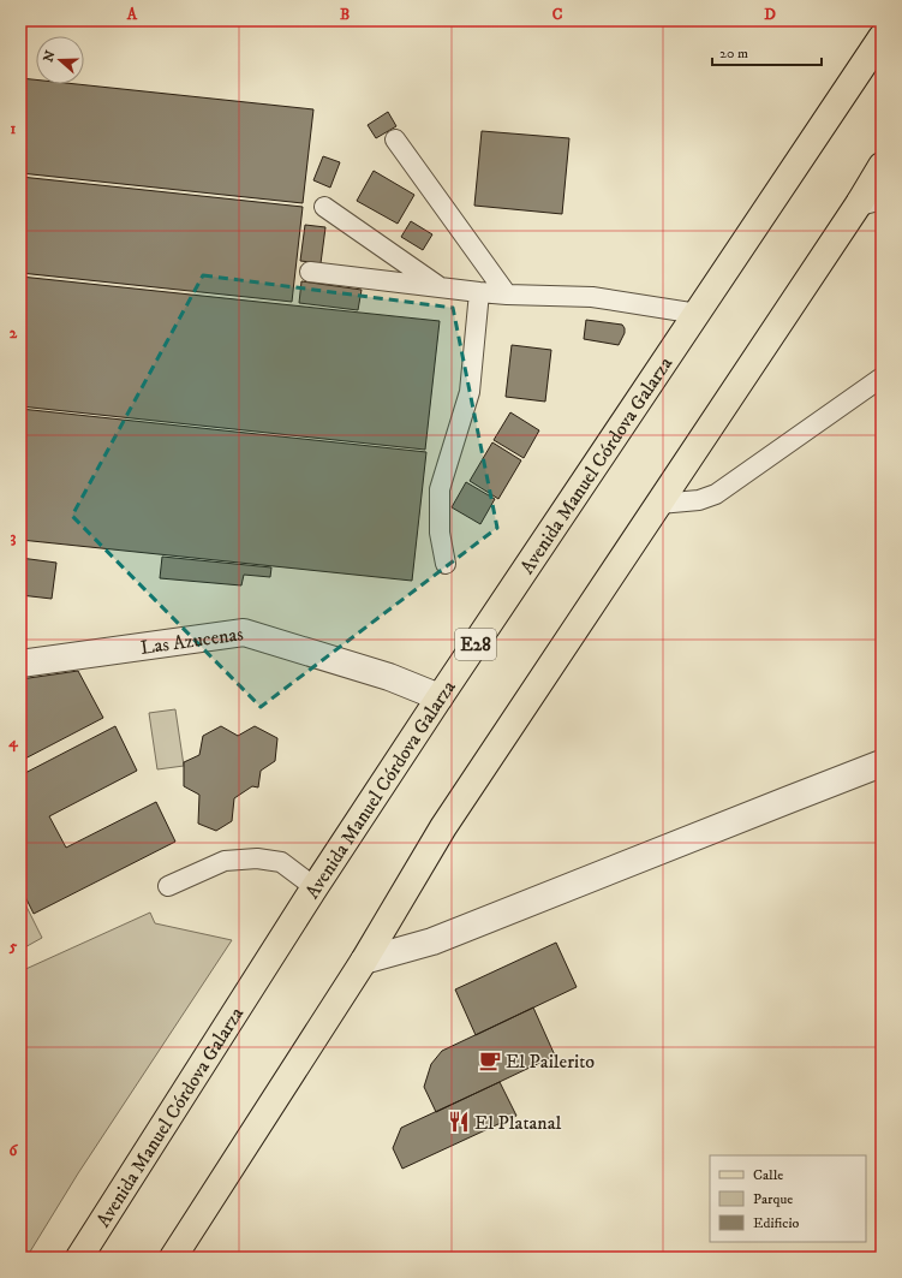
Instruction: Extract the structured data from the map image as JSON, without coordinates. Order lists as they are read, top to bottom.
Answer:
{
  "streets": {
    "main road": ["Avenida Manuel Córdova Galarza", "E28"],
    "street": ["Las Azucenas"]
  },
  "crossings": [
    ["Avenida Manuel Córdova Galarza", "Las Azucenas"]
  ],
  "places": {
    "cafe": ["El Pailerito"],
    "restaurant": ["El Platanal"]
  },
  "legend": ["Calle", "Parque", "Edificio"],
  "scale_bar": "20 m",
  "north": "left",
  "grid": {
    "columns": [
      "A",
      "B",
      "C",
      "D"
    ],
    "rows": [
      "1",
      "2",
      "3",
      "4",
      "5",
      "6"
    ]
  }
}
